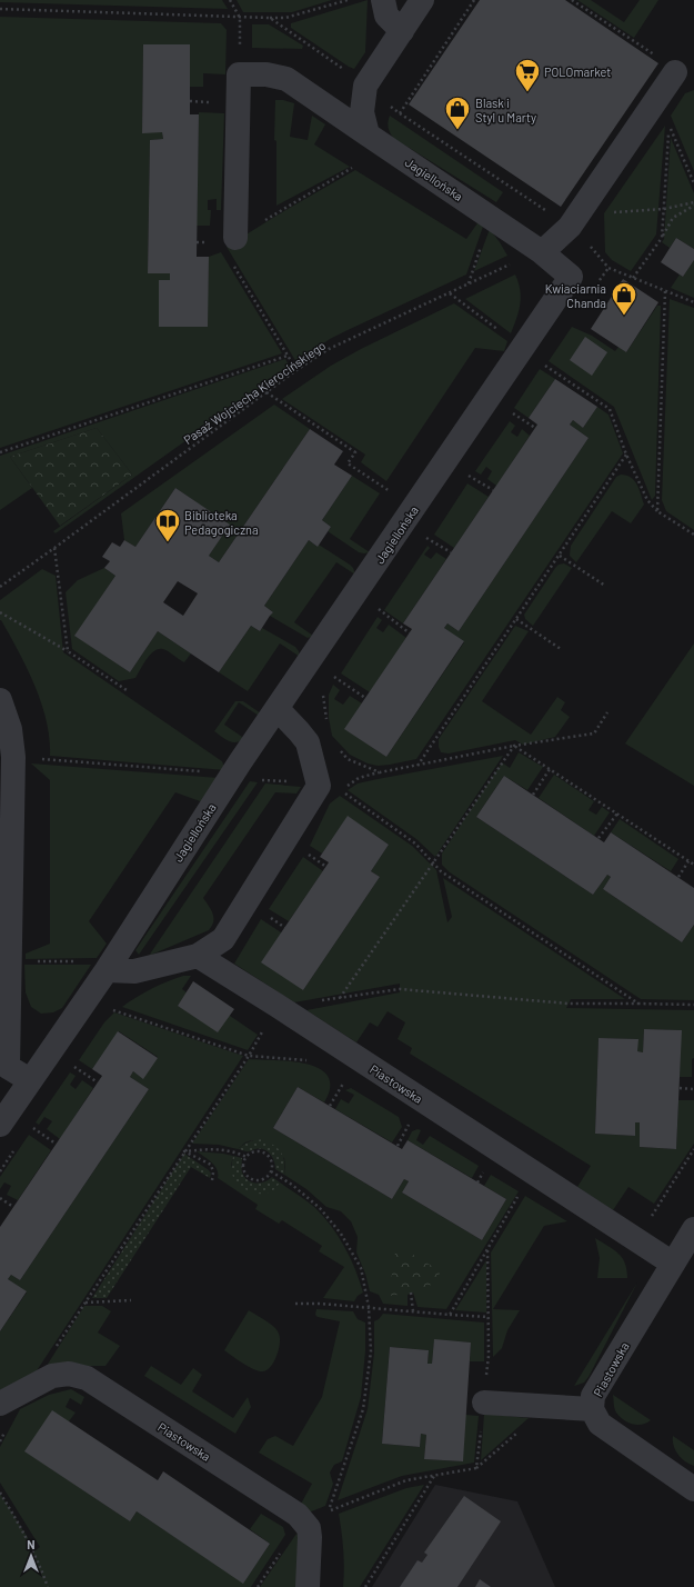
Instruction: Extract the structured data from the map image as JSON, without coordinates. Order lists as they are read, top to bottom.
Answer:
{
  "streets": {
    "street": ["Jagiellońska", "Piastowska"],
    "path": ["Pasaż Wojciecha Kierocińskiego"]
  },
  "crossings": [
    ["Jagiellońska", "Pasaż Wojciecha Kierocińskiego"]
  ],
  "places": {
    "supermarket": ["POLOmarket"],
    "shop": ["Blask i Styl u Marty", "Kwiaciarnia Chanda"],
    "library": ["Biblioteka Pedagogiczna"]
  },
  "north": "top"
}
